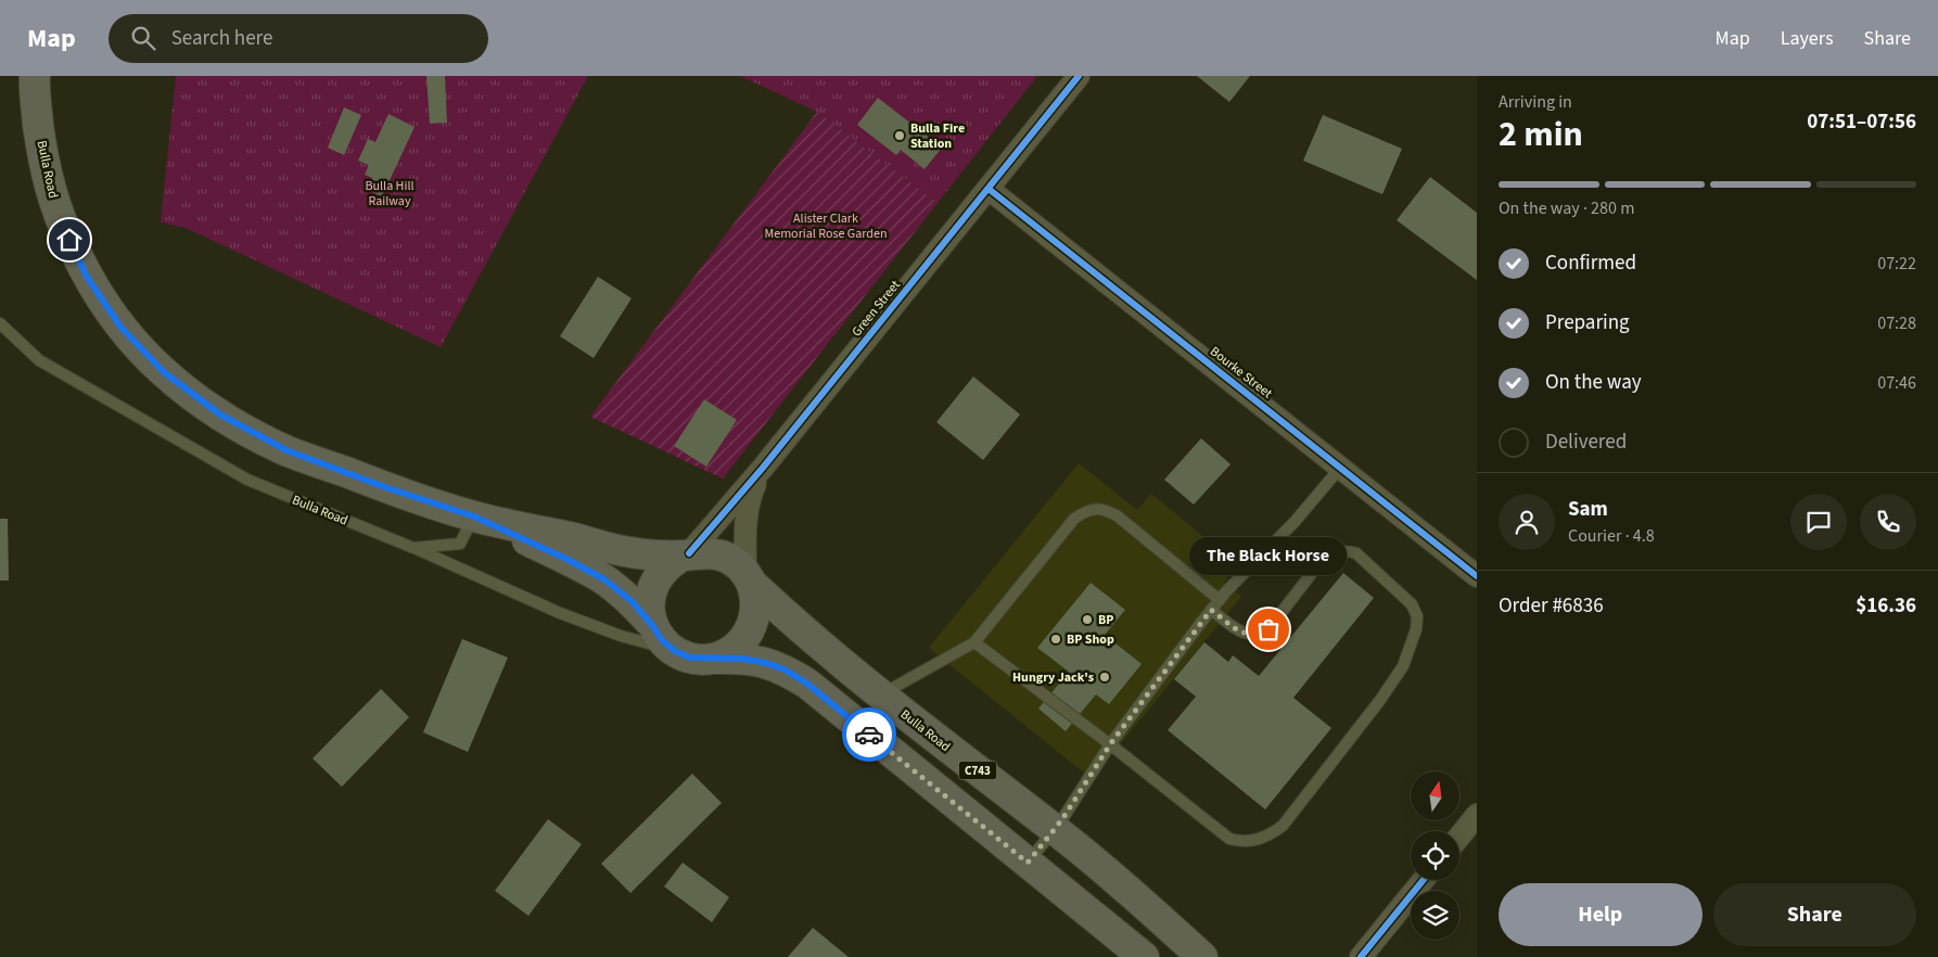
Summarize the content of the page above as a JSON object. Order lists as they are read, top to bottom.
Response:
{
  "streets": {
    "main road": ["Bulla Road", "C743"],
    "street": ["Green Street", "Bourke Street"]
  },
  "crossings": [
    ["Bulla Road", "Green Street"],
    ["Bulla Road", "C743"],
    ["Green Street", "Bourke Street"],
    ["Green Street", "C743"]
  ],
  "parks": ["Bulla Hill Railway", "Alister Clark Memorial Rose Garden"],
  "places": [
    "Bulla Fire Station",
    "BP",
    "The Black Horse",
    "BP Shop",
    "Hungry Jack's"
  ],
  "north": "top",
  "page": {
    "header": "Map",
    "search": "Search here",
    "nav": ["Map", "Layers", "Share"],
    "heading": ["2 min", "Arriving in", "07:51–07:56"],
    "panel": [
      "Sam",
      "Courier · 4.8",
      "Order #6836",
      "$16.36"
    ],
    "bar": "On the way · 280 m",
    "list": [
      ["Confirmed", "07:22"],
      ["Preparing", "07:28"],
      ["On the way", "07:46"],
      "Delivered"
    ],
    "bubble": "The Black Horse",
    "buttons": ["Help", "Share"]
  }
}
